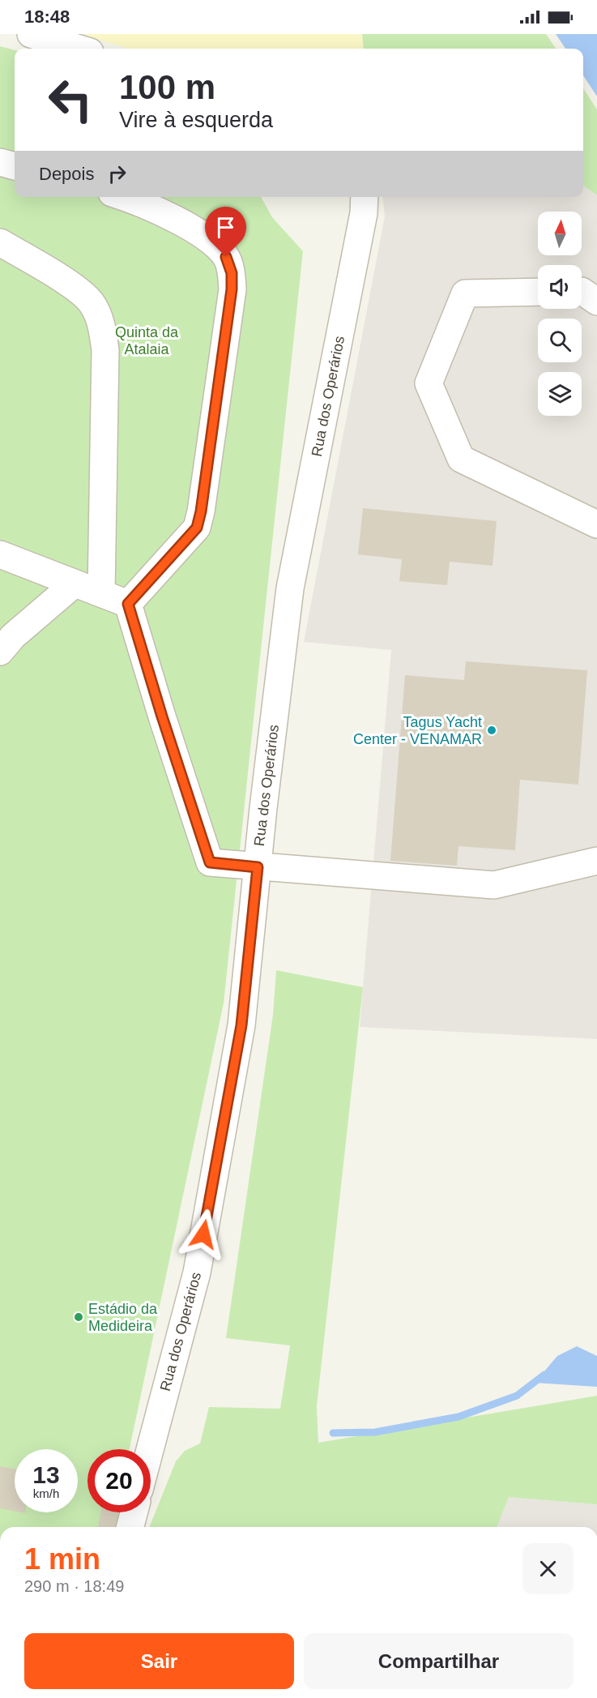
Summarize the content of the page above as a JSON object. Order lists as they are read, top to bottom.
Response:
{
  "streets": {
    "street": ["Rua dos Operários"]
  },
  "parks": ["Quinta da Atalaia"],
  "places": ["Tagus Yacht Center - VENAMAR", "Estádio da Medideira"],
  "north": "top",
  "page": {
    "status": "18:48",
    "turn": ["100 m", "Vire à esquerda"],
    "then": "Depois",
    "speed": "13 km/h",
    "limit": "20",
    "heading": ["1 min", "290 m · 18:49"],
    "buttons": ["Sair", "Compartilhar"]
  }
}
